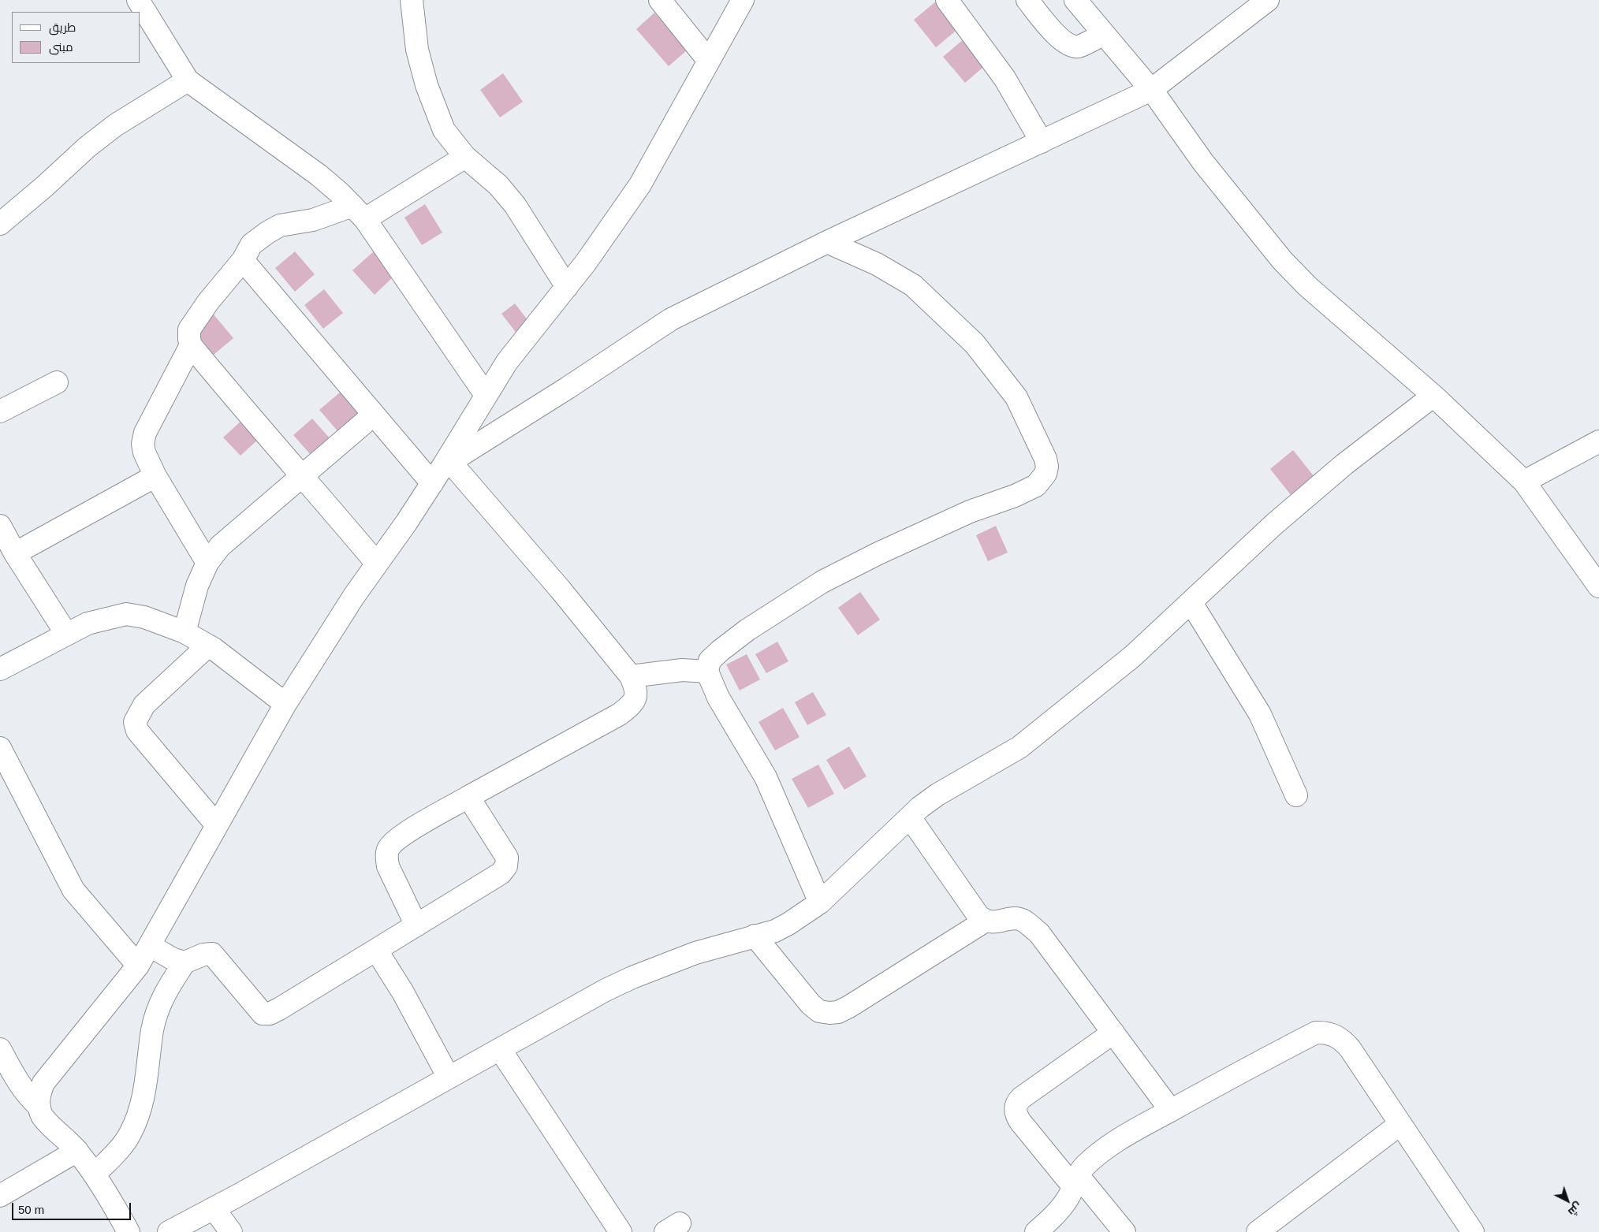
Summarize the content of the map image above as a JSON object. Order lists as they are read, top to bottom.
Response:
{
  "legend": ["طريق", "مبنى"],
  "scale_bar": "50 m",
  "north": "bottom right"
}
